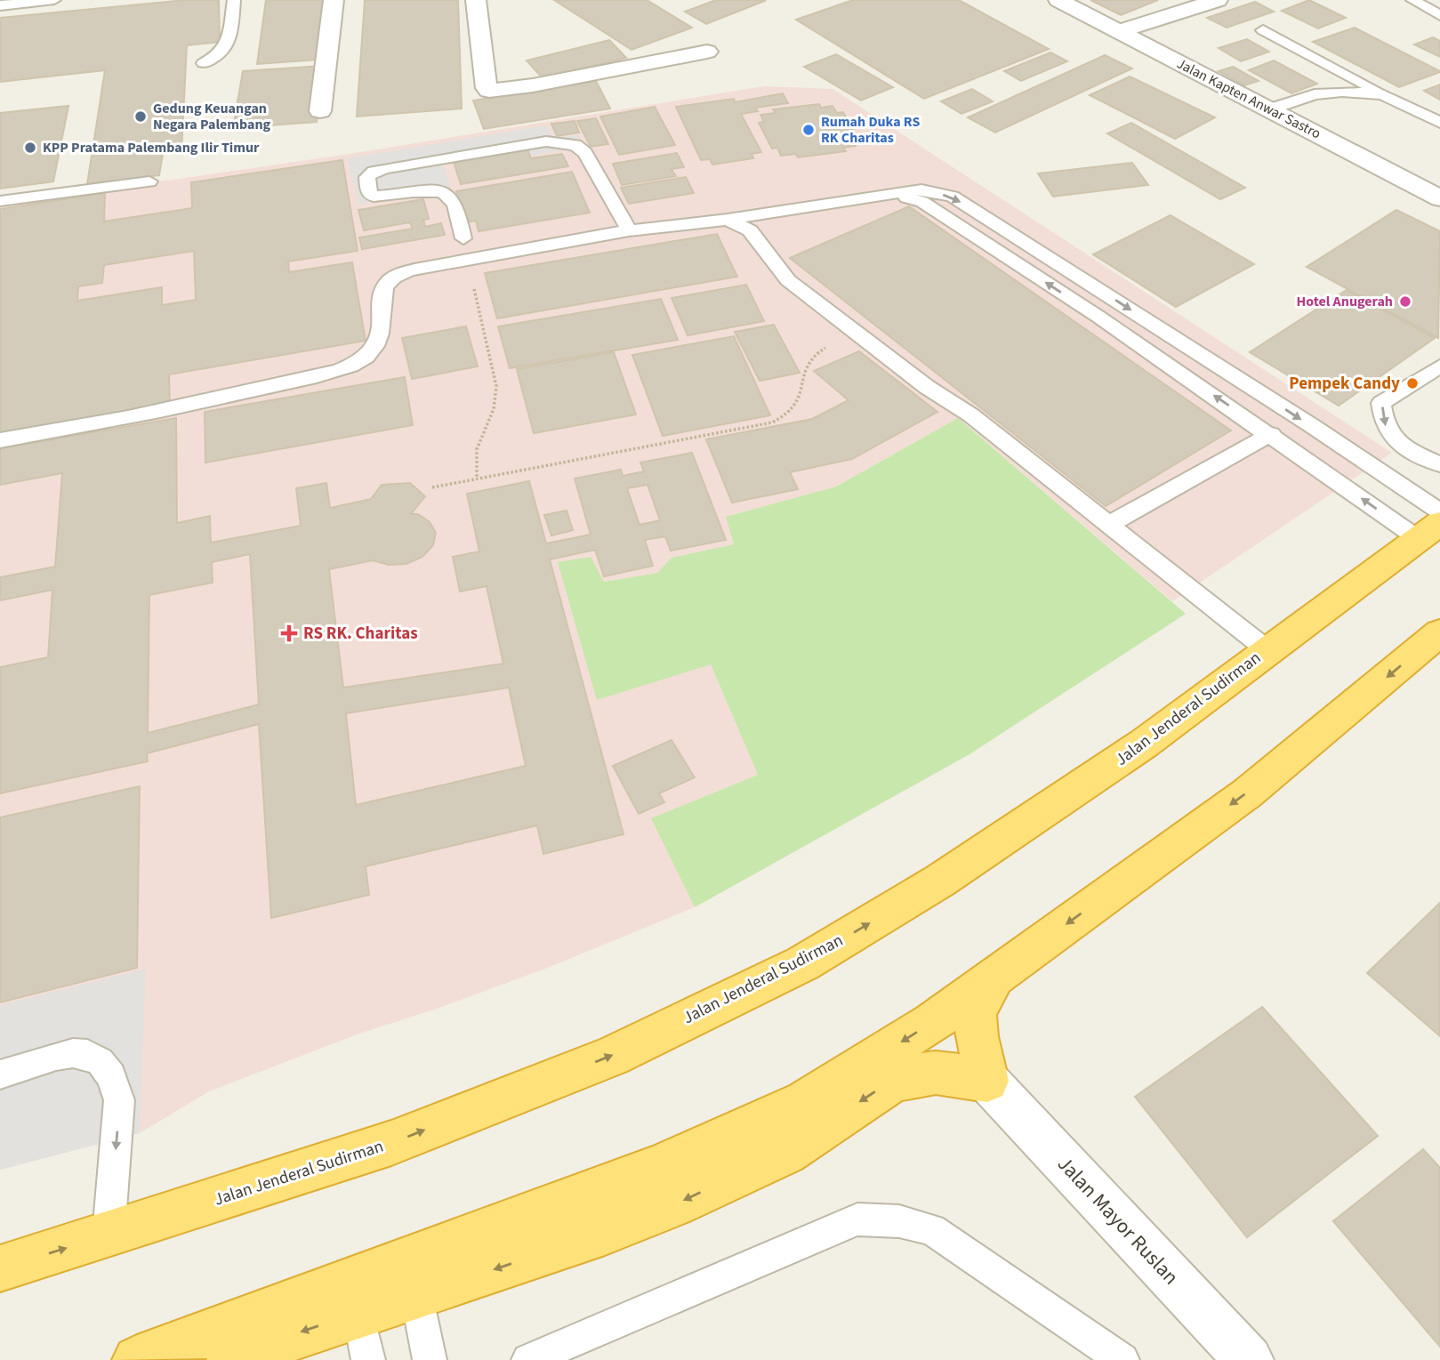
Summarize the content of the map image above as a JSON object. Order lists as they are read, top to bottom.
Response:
{
  "streets": {
    "highway": ["Jalan Jenderal Sudirman"],
    "street": ["Jalan Kapten Anwar Sastro", "Jalan Mayor Ruslan"]
  },
  "places": {
    "other": [
      "Gedung Keuangan Negara Palembang",
      "Rumah Duka RS RK Charitas",
      "KPP Pratama Palembang Ilir Timur",
      "Hotel Anugerah",
      "Pempek Candy"
    ],
    "health": ["RS RK. Charitas"]
  }
}
